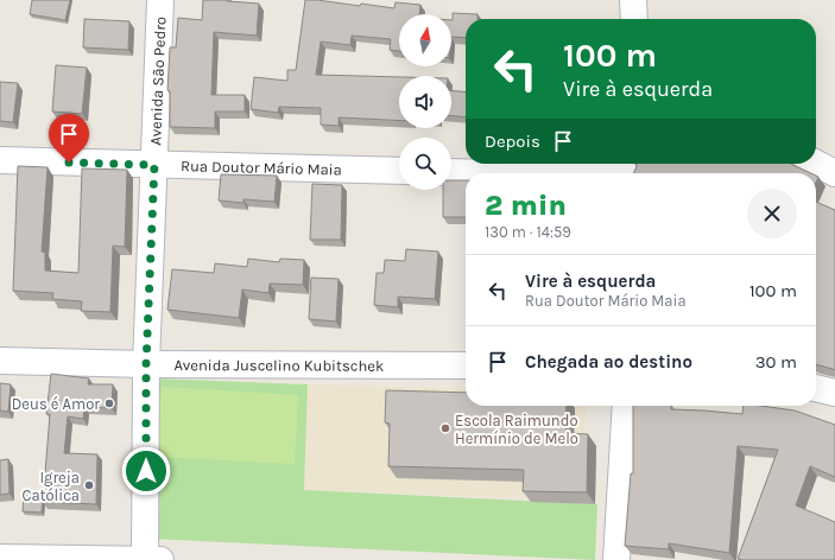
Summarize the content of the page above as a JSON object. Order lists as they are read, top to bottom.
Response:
{
  "streets": {
    "street": ["Avenida São Pedro", "Rua Doutor Mário Maia", "Avenida Juscelino Kubitschek"]
  },
  "crossings": [
    ["Avenida São Pedro", "Rua Doutor Mário Maia"],
    ["Avenida São Pedro", "Avenida Juscelino Kubitschek"]
  ],
  "places": ["Deus é Amor", "Escola Raimundo Hermínio de Melo", "Igreja Católica"],
  "north": "top",
  "page": {
    "turn": ["100 m", "Vire à esquerda"],
    "then": "Depois",
    "heading": ["2 min", "130 m · 14:59"],
    "list": [
      {
        "name": "Vire à esquerda",
        "note": "Rua Doutor Mário Maia",
        "value": "100 m"
      },
      {
        "name": "Chegada ao destino",
        "value": "30 m"
      }
    ]
  }
}
